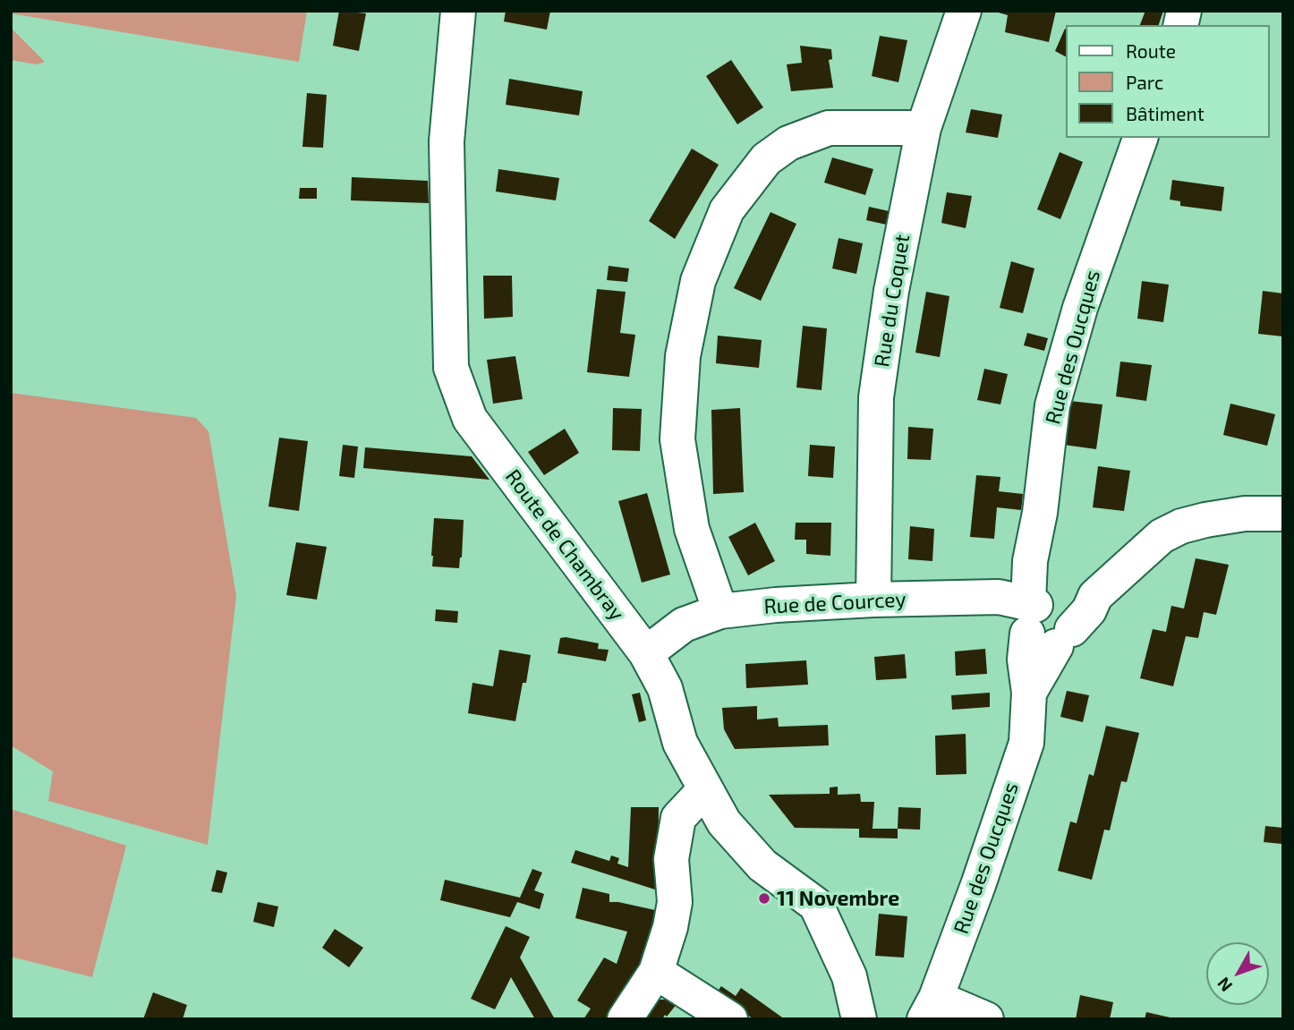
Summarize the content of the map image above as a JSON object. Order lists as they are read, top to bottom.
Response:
{
  "streets": {
    "street": [
      "Rue du Coquet",
      "Rue des Oucques",
      "Route de Chambray",
      "Rue de Courcey"
    ]
  },
  "crossings": [
    ["Rue du Coquet", "Rue de Courcey"],
    ["Rue des Oucques", "Rue de Courcey"],
    ["Route de Chambray", "Rue de Courcey"]
  ],
  "places": ["11 Novembre"],
  "legend": ["Route", "Parc", "Bâtiment"],
  "north": "bottom left"
}
